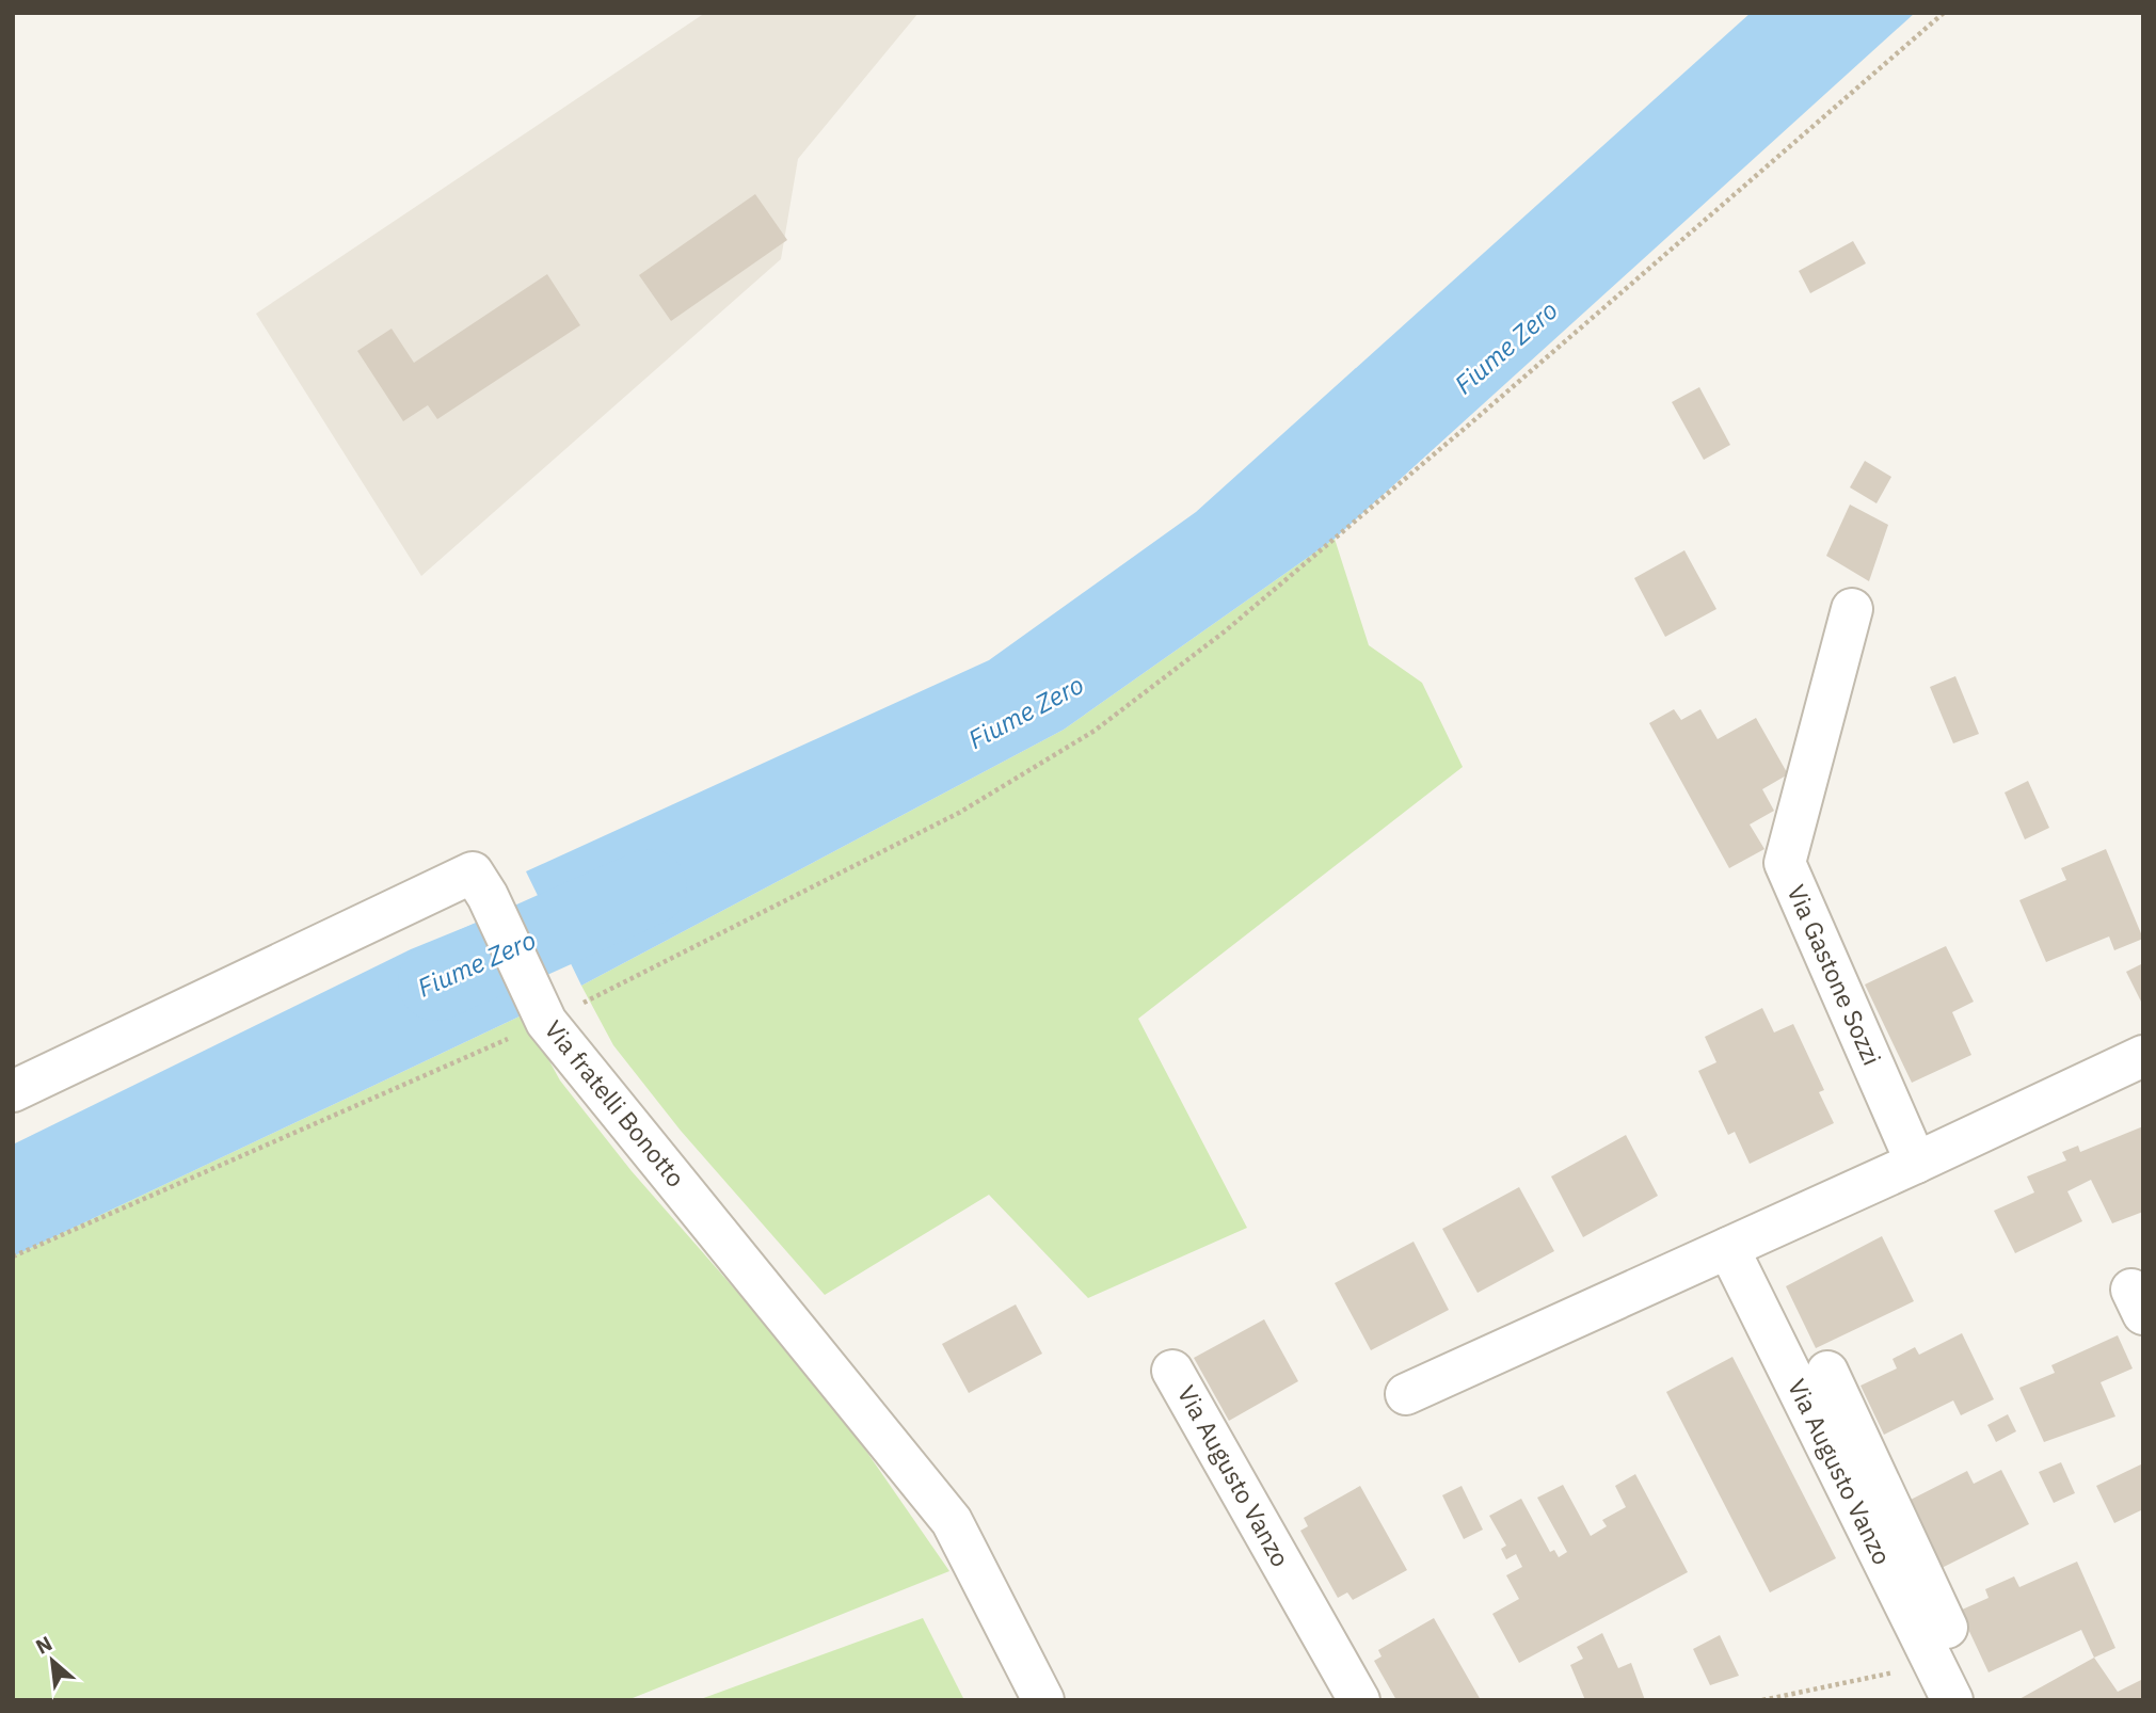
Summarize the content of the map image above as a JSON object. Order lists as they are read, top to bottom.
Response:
{
  "streets": {
    "street": ["Via Gastone Sozzi", "Via fratelli Bonotto", "Via Augusto Vanzo"]
  },
  "water": ["Fiume Zero"],
  "north": "top left"
}
